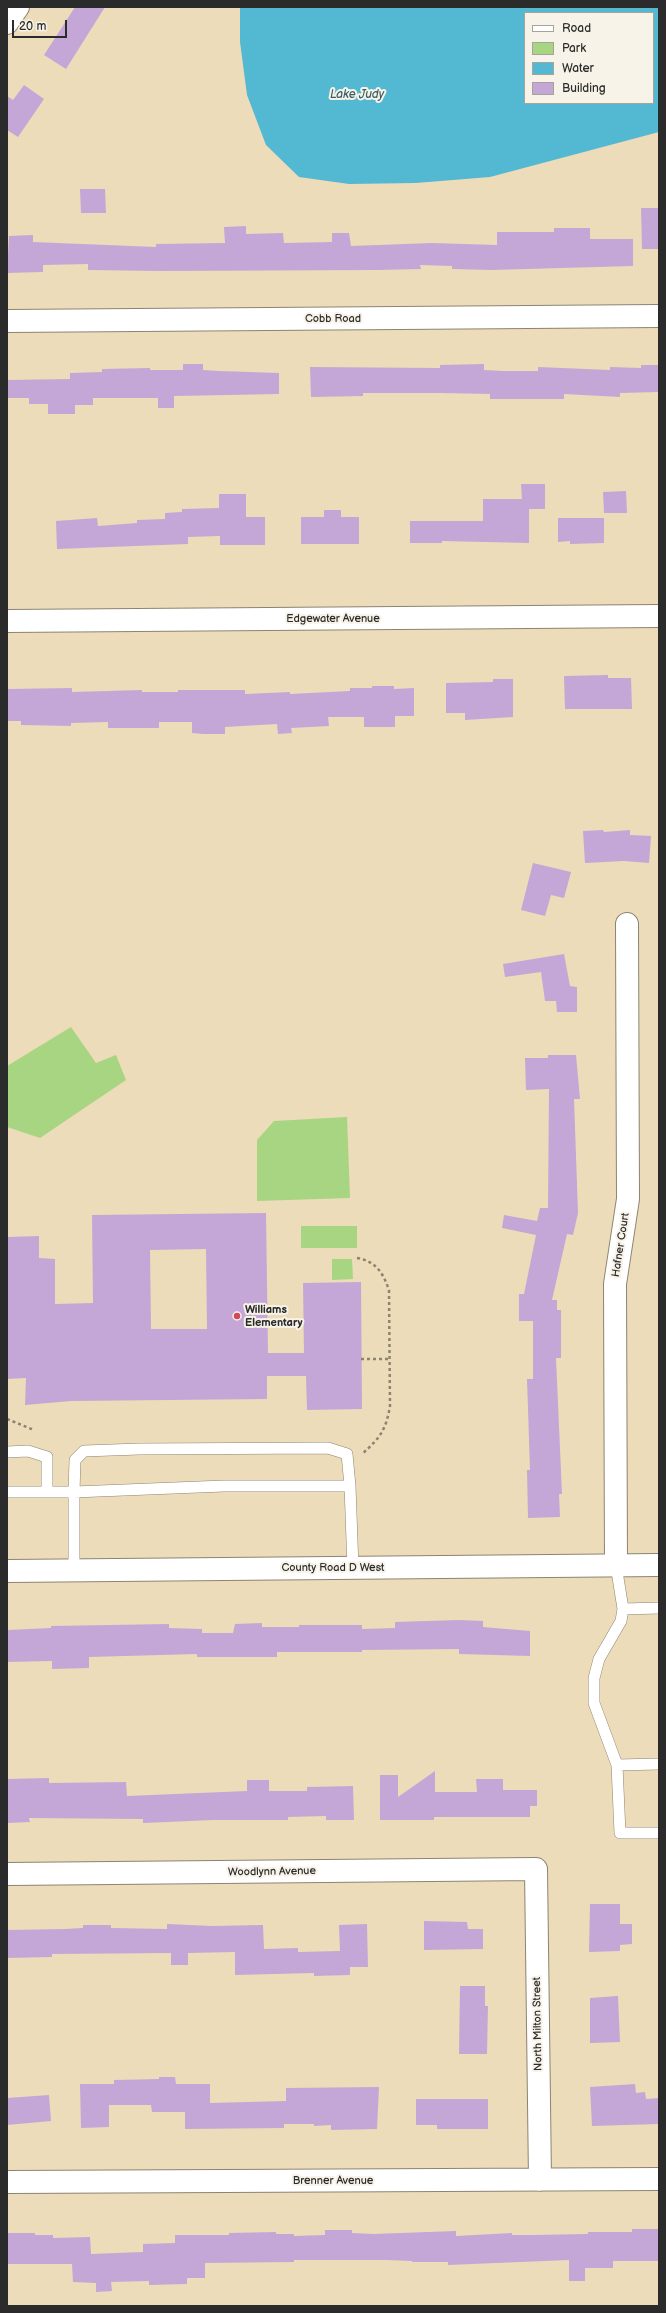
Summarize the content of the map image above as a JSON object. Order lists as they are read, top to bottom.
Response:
{
  "streets": {
    "street": [
      "Cobb Road",
      "Edgewater Avenue",
      "Hafner Court",
      "County Road D West",
      "Woodlynn Avenue",
      "North Milton Street",
      "Brenner Avenue"
    ]
  },
  "crossings": [
    ["Hafner Court", "County Road D West"],
    ["Woodlynn Avenue", "North Milton Street"],
    ["North Milton Street", "Brenner Avenue"]
  ],
  "water": ["Lake Judy"],
  "places": ["Williams Elementary"],
  "legend": [
    "Road",
    "Park",
    "Water",
    "Building"
  ],
  "scale_bar": "20 m"
}
